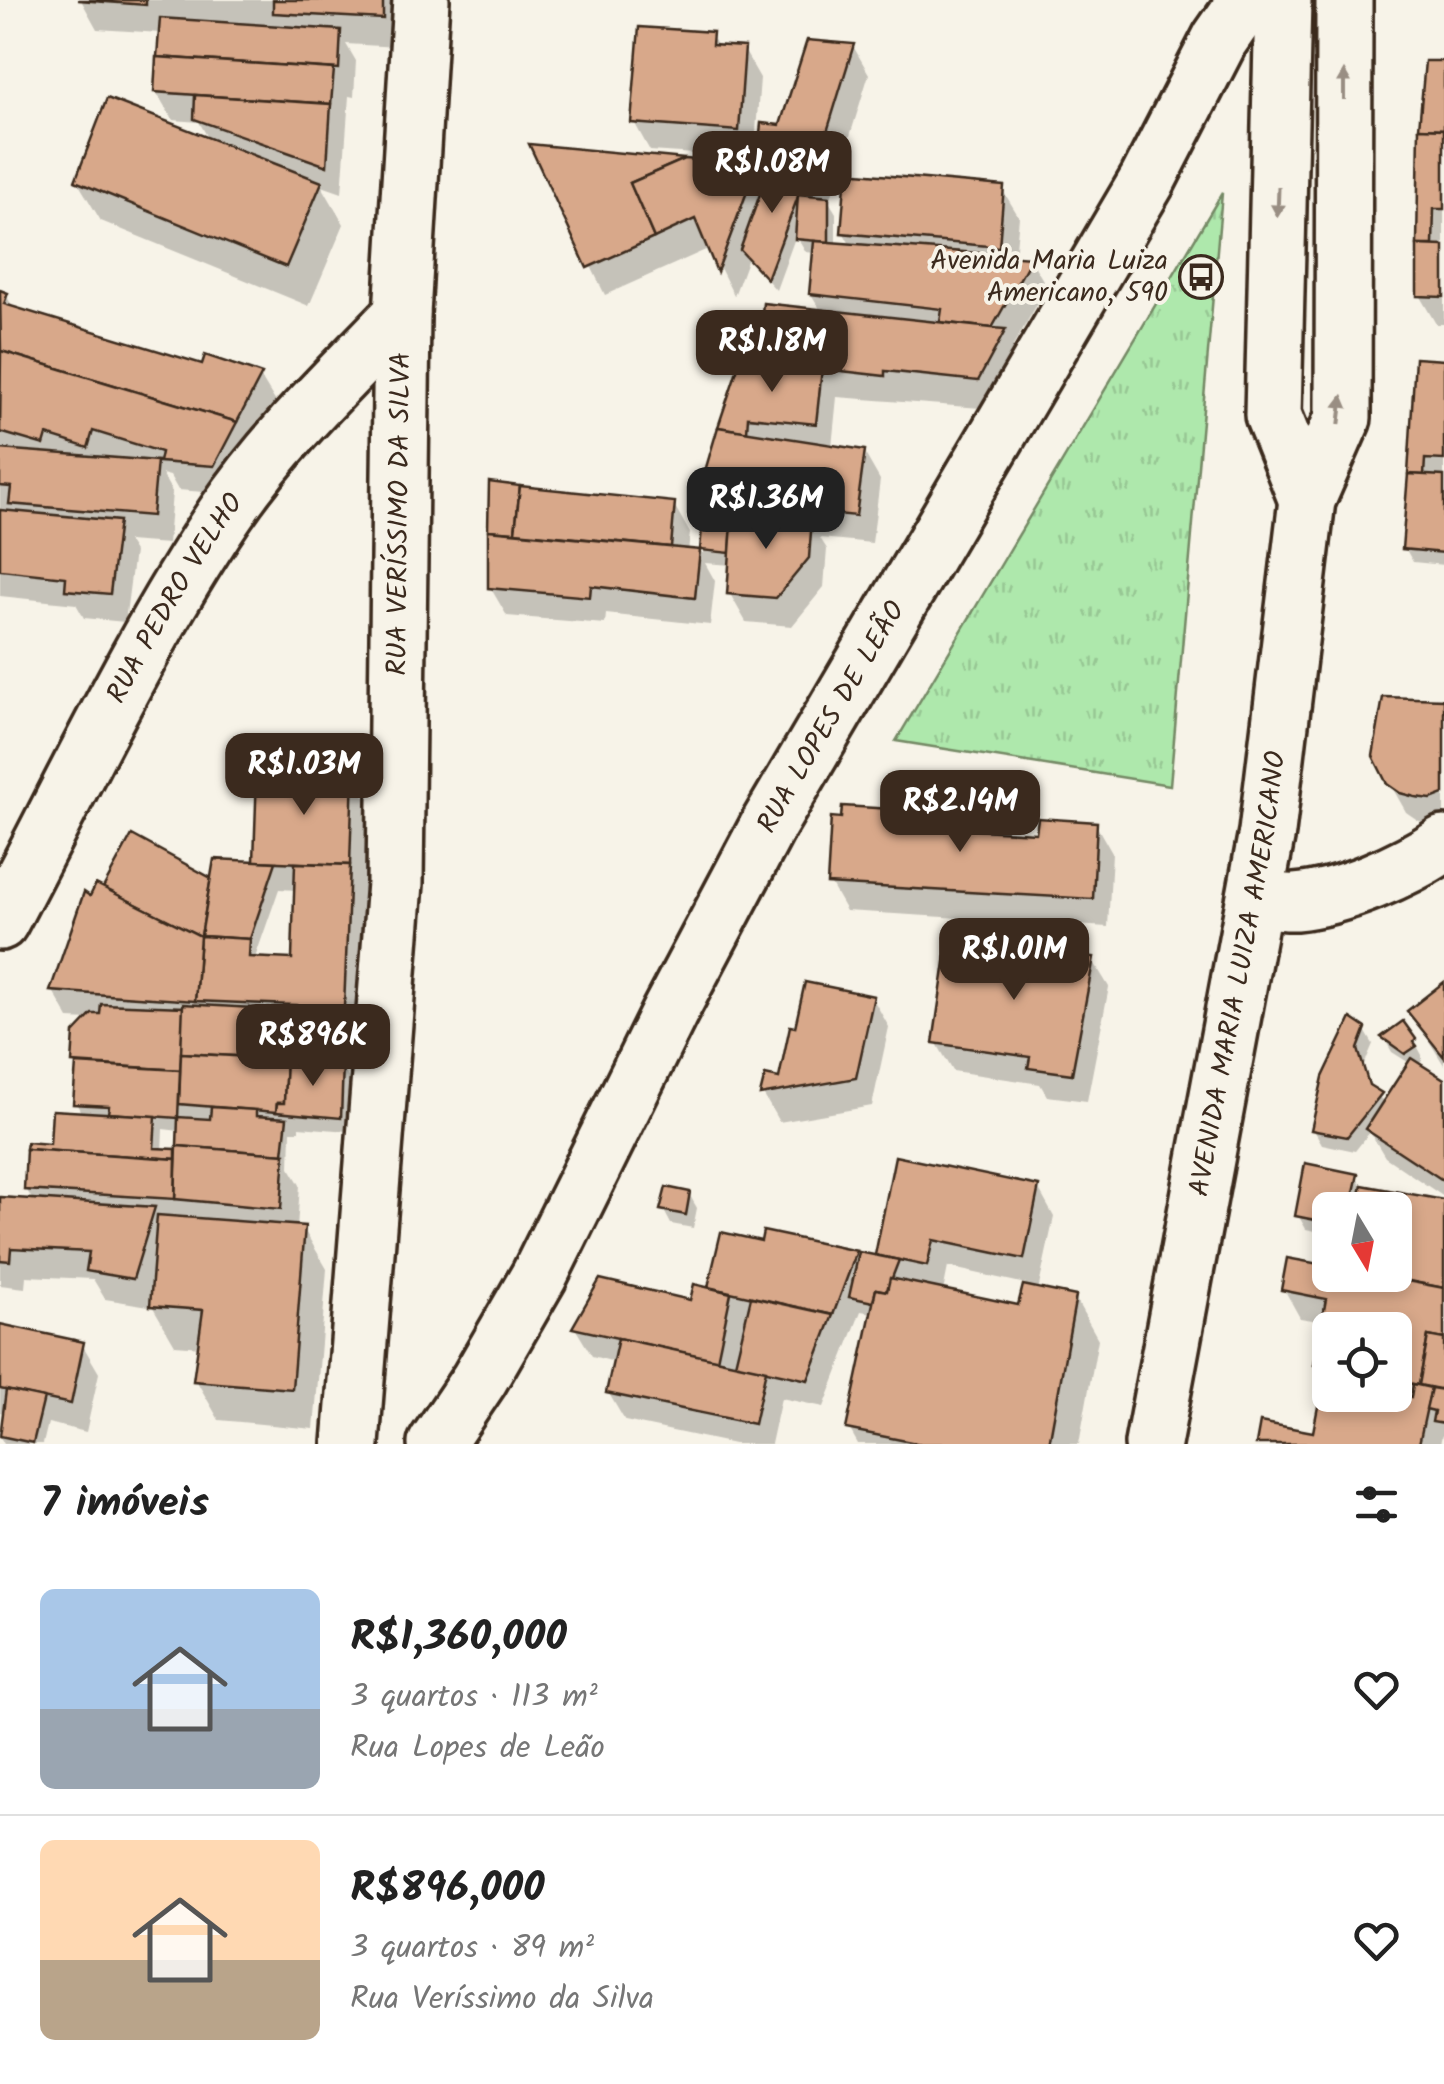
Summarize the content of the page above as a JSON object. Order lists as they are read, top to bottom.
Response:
{
  "streets": {
    "street": [
      "RUA VERÍSSIMO DA SILVA",
      "RUA PEDRO VELHO",
      "RUA LOPES DE LEÃO",
      "AVENIDA MARIA LUIZA AMERICANO"
    ]
  },
  "crossings": [
    ["RUA VERÍSSIMO DA SILVA", "RUA PEDRO VELHO"]
  ],
  "places": {
    "bus stop": ["Avenida Maria Luiza Americano, 590"]
  },
  "north": "bottom",
  "page": {
    "price": [
      "R$1.08M",
      "R$1.18M",
      "R$1.36M",
      "R$1.03M",
      "R$2.14M",
      "R$1.01M",
      "R$896K"
    ],
    "heading": "7 imóveis",
    "list": [
      {
        "name": "R$1,360,000",
        "note": "3 quartos · 113 m² · Rua Lopes de Leão"
      },
      {
        "name": "R$896,000",
        "note": "3 quartos · 89 m² · Rua Veríssimo da Silva"
      }
    ]
  }
}
